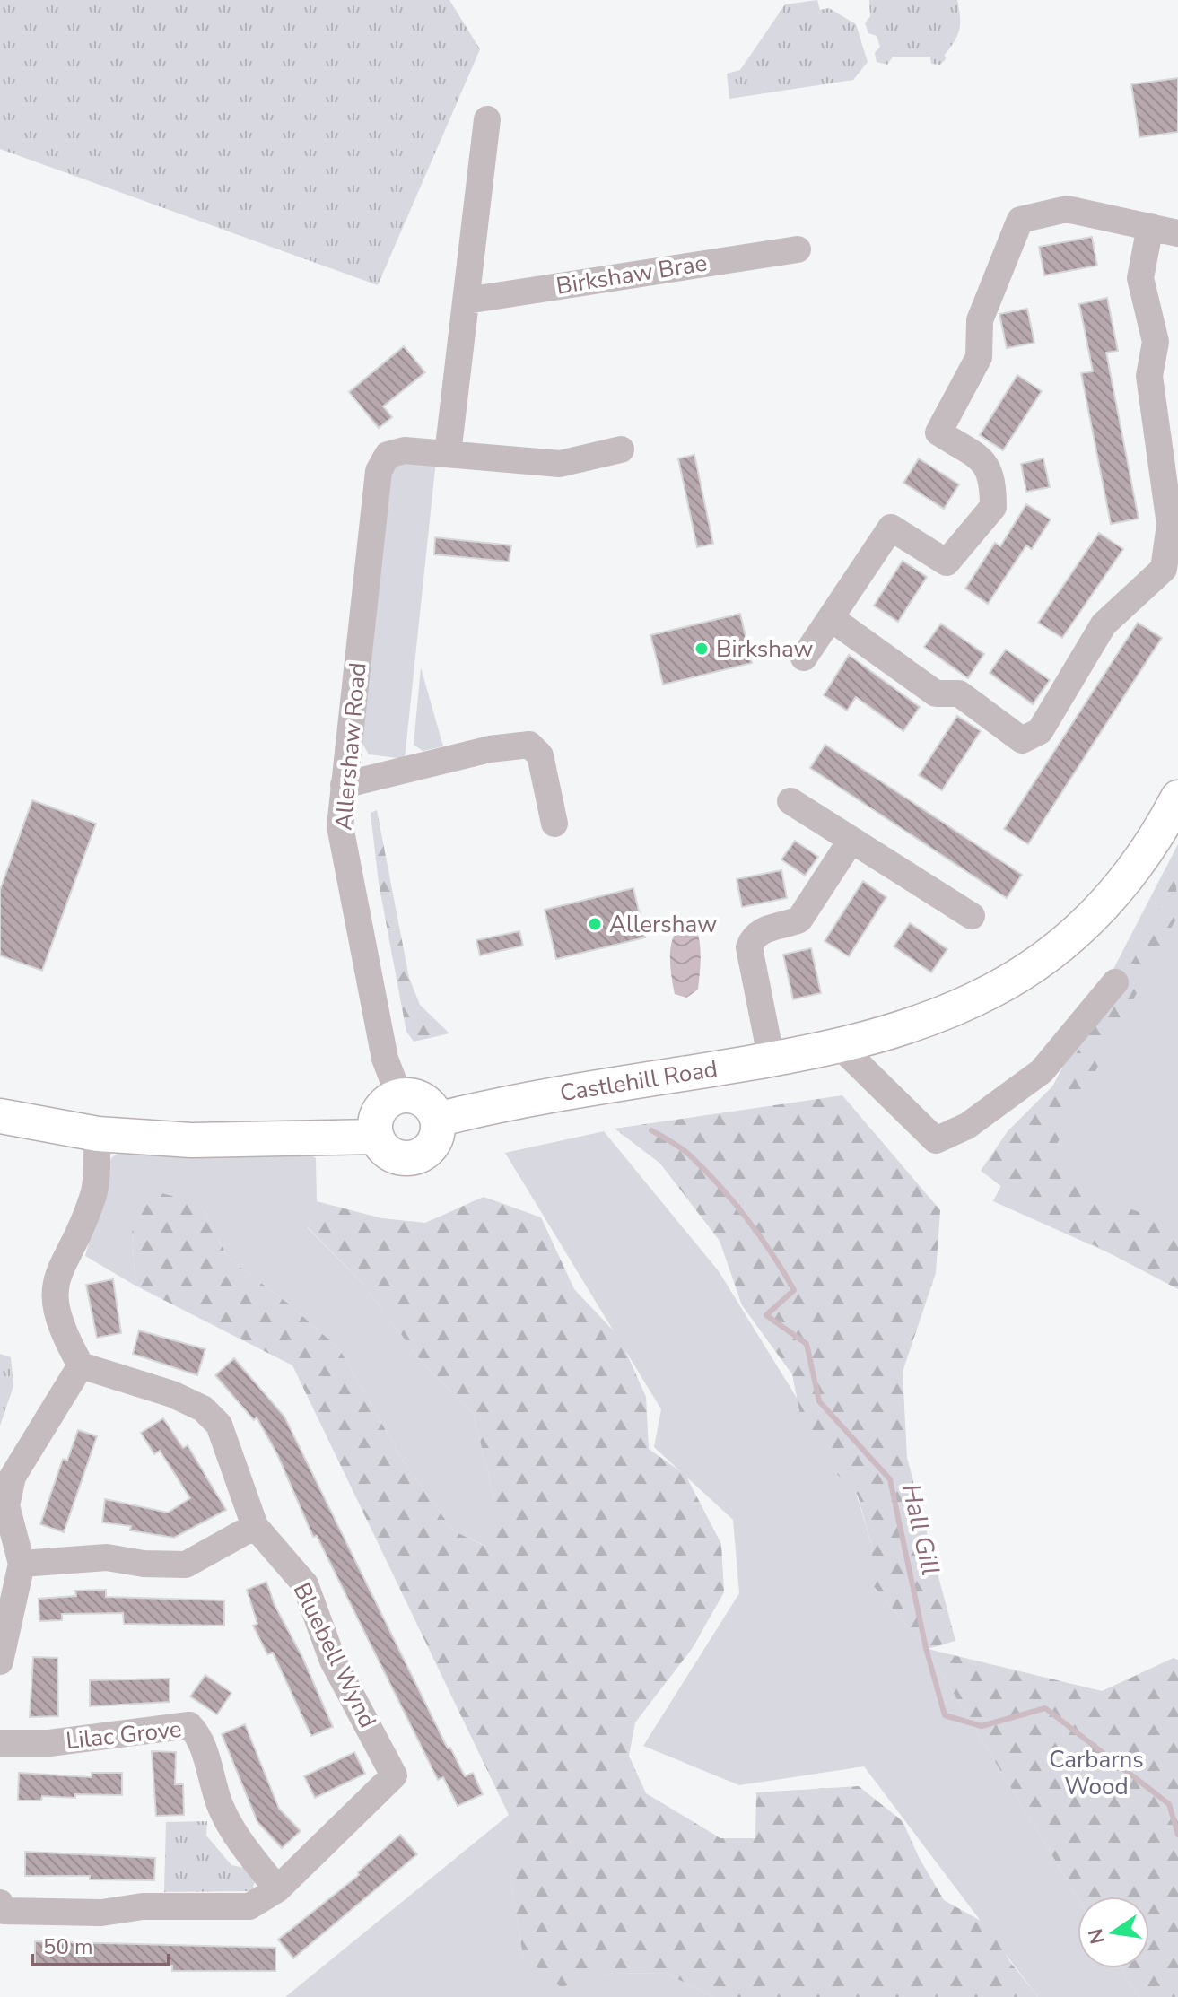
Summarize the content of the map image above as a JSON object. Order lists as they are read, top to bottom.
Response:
{
  "streets": {
    "main road": ["Castlehill Road"],
    "street": [
      "Birkshaw Brae",
      "Allershaw Road",
      "Bluebell Wynd",
      "Lilac Grove"
    ]
  },
  "crossings": [
    ["Allershaw Road", "Castlehill Road"],
    ["Bluebell Wynd", "Lilac Grove"]
  ],
  "water": ["Hall Gill"],
  "parks": ["Carbarns Wood"],
  "places": ["Birkshaw", "Allershaw"],
  "scale_bar": "50 m",
  "north": "left"
}
